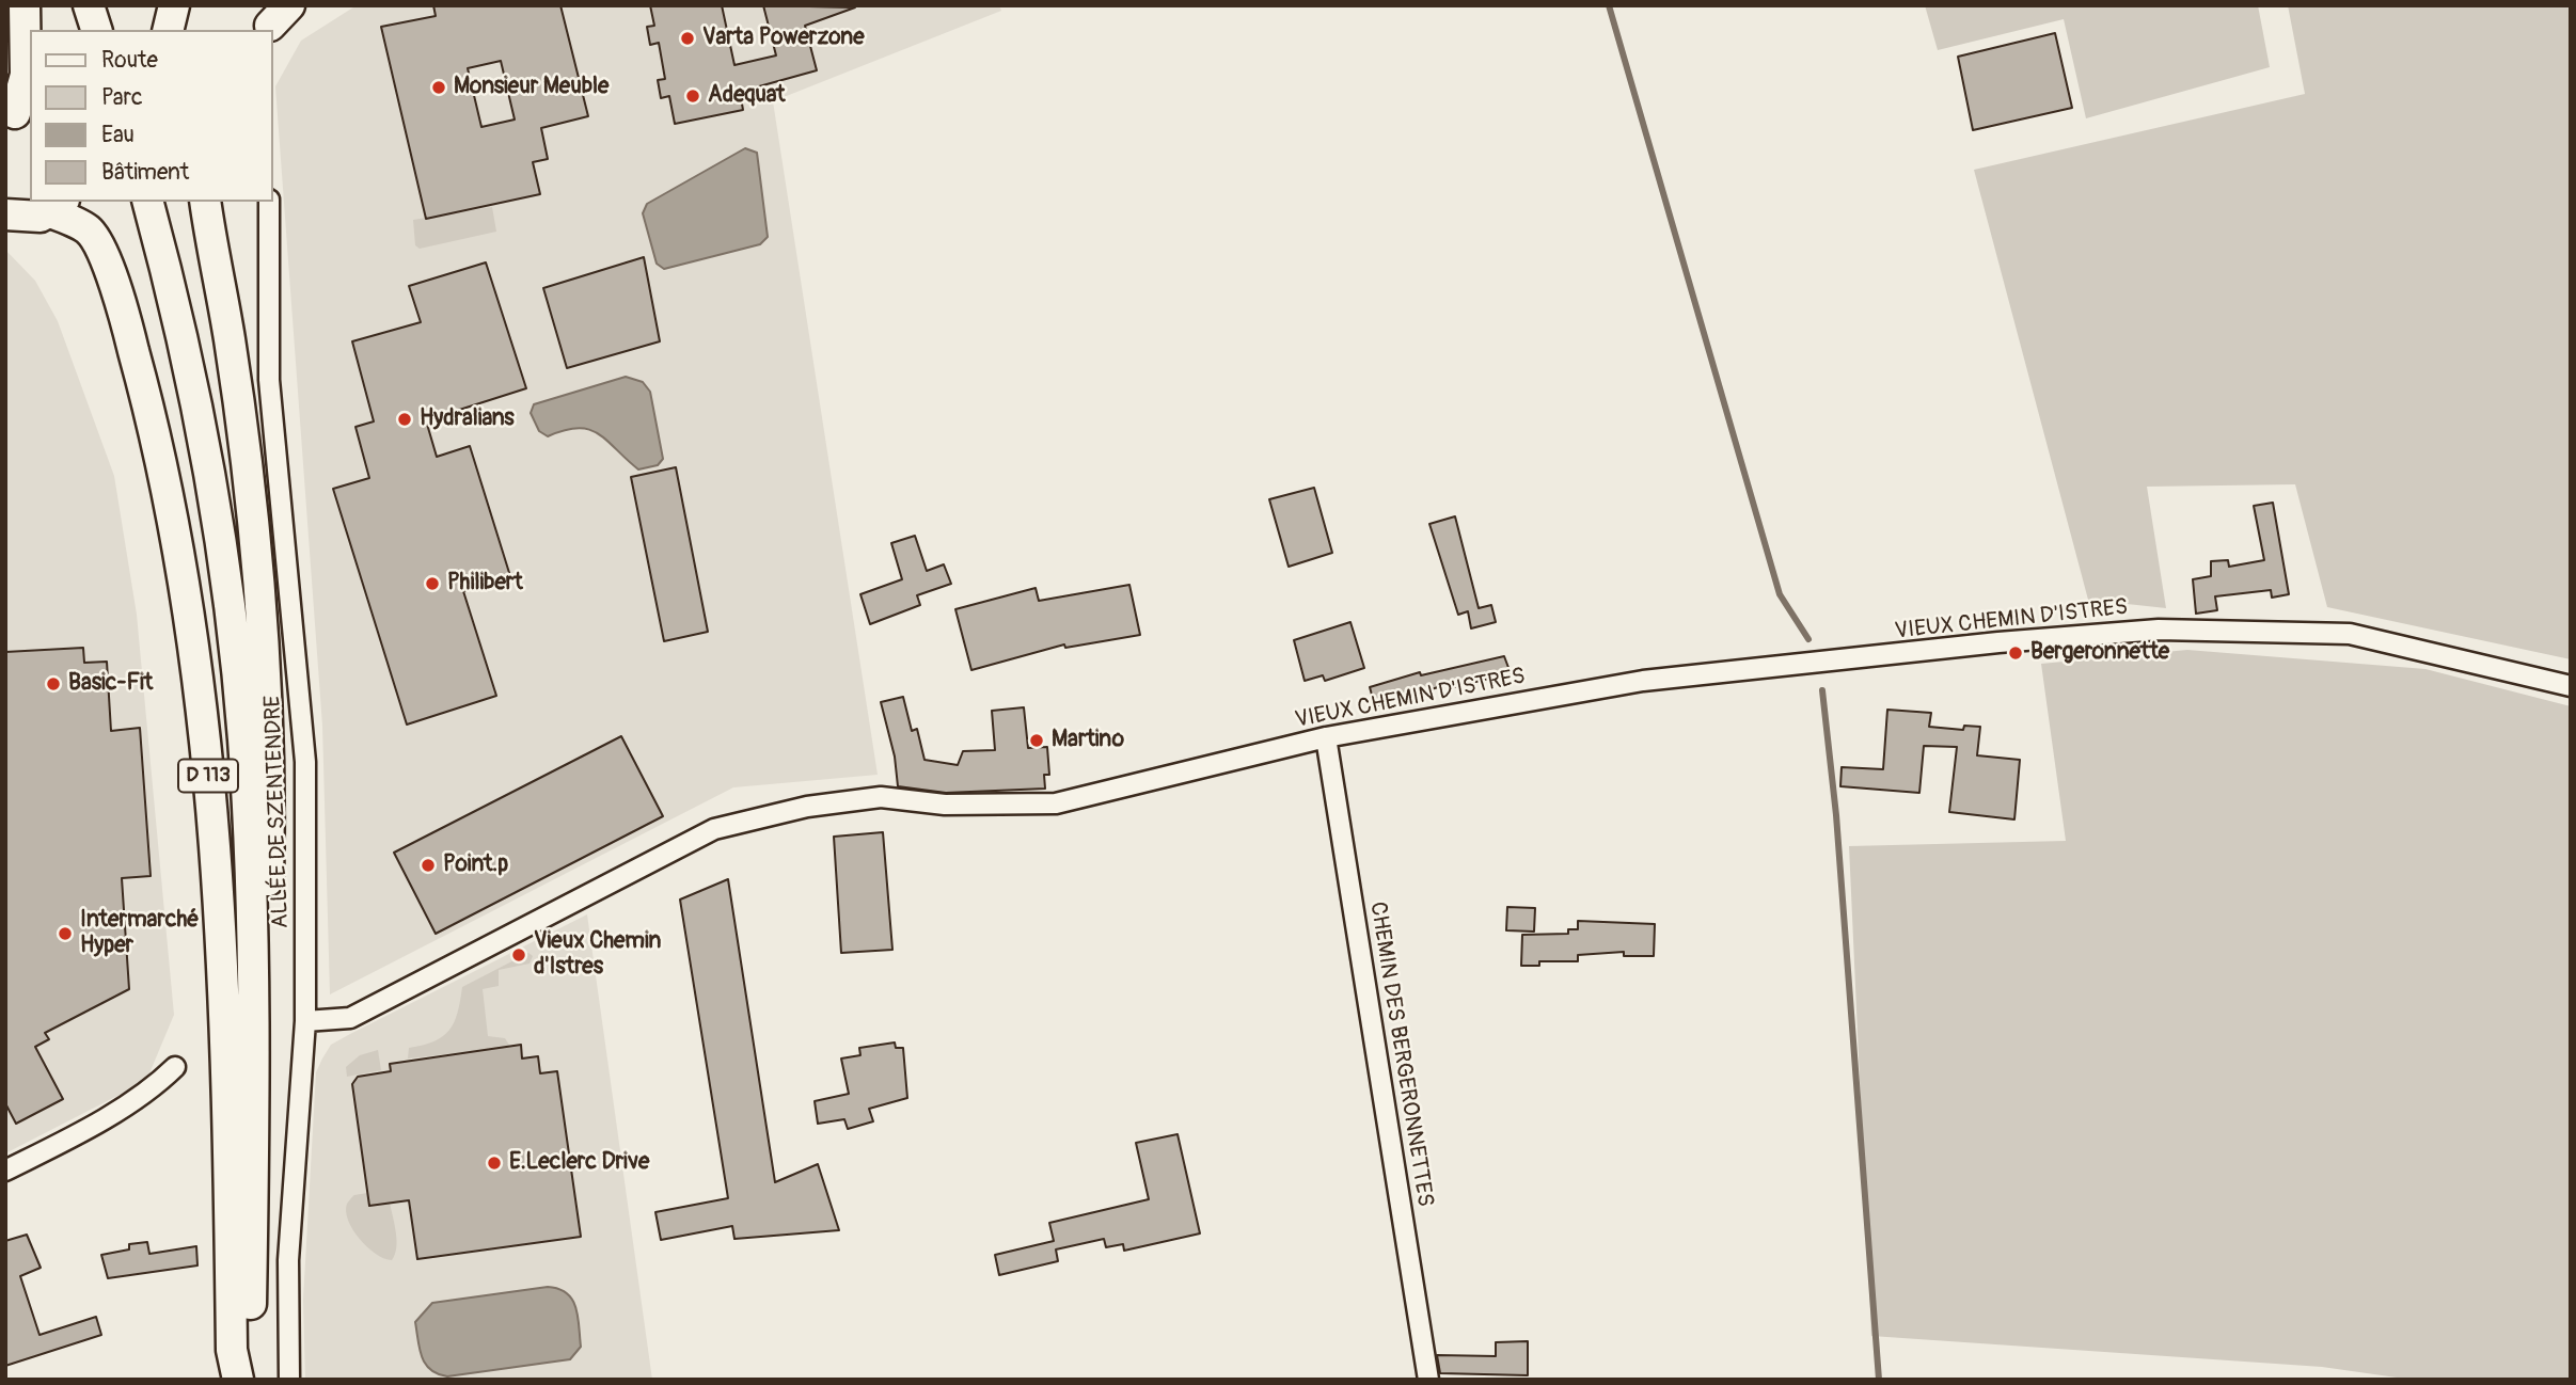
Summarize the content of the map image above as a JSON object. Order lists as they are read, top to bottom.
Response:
{
  "streets": {
    "main road": ["D 113"],
    "street": ["VIEUX CHEMIN D'ISTRES", "ALLÉE DE SZENTENDRE", "CHEMIN DES BERGERONNETTES"]
  },
  "crossings": [
    ["VIEUX CHEMIN D'ISTRES", "ALLÉE DE SZENTENDRE"],
    ["VIEUX CHEMIN D'ISTRES", "CHEMIN DES BERGERONNETTES"]
  ],
  "places": [
    "Varta Powerzone",
    "Monsieur Meuble",
    "Adequat",
    "Hydralians",
    "Philibert",
    "Bergeronnette",
    "Basic-Fit",
    "Martino",
    "Point.p",
    "Intermarché Hyper",
    "Vieux Chemin d'Istres",
    "E.Leclerc Drive"
  ],
  "legend": [
    "Route",
    "Parc",
    "Eau",
    "Bâtiment"
  ]
}
